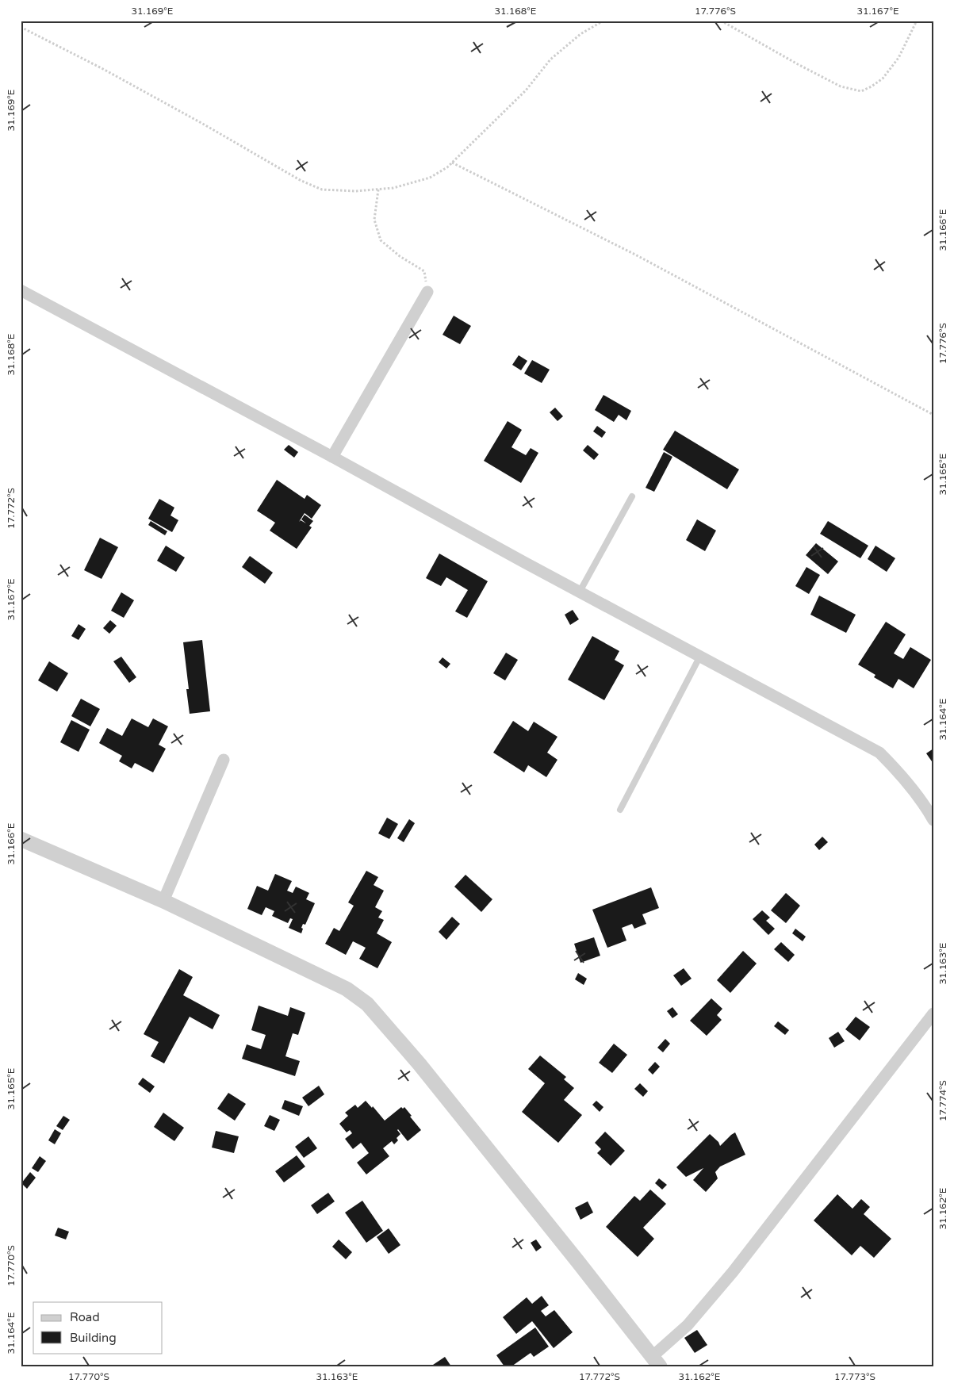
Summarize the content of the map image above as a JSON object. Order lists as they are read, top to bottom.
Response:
{
  "legend": ["Road", "Building"],
  "coordinates": [
    "31.169°E",
    "31.168°E",
    "17.776°S",
    "31.167°E",
    "31.166°E",
    "31.165°E",
    "17.772°S",
    "31.164°E",
    "31.163°E",
    "17.774°S",
    "31.162°E",
    "17.770°S",
    "17.773°S"
  ]
}
